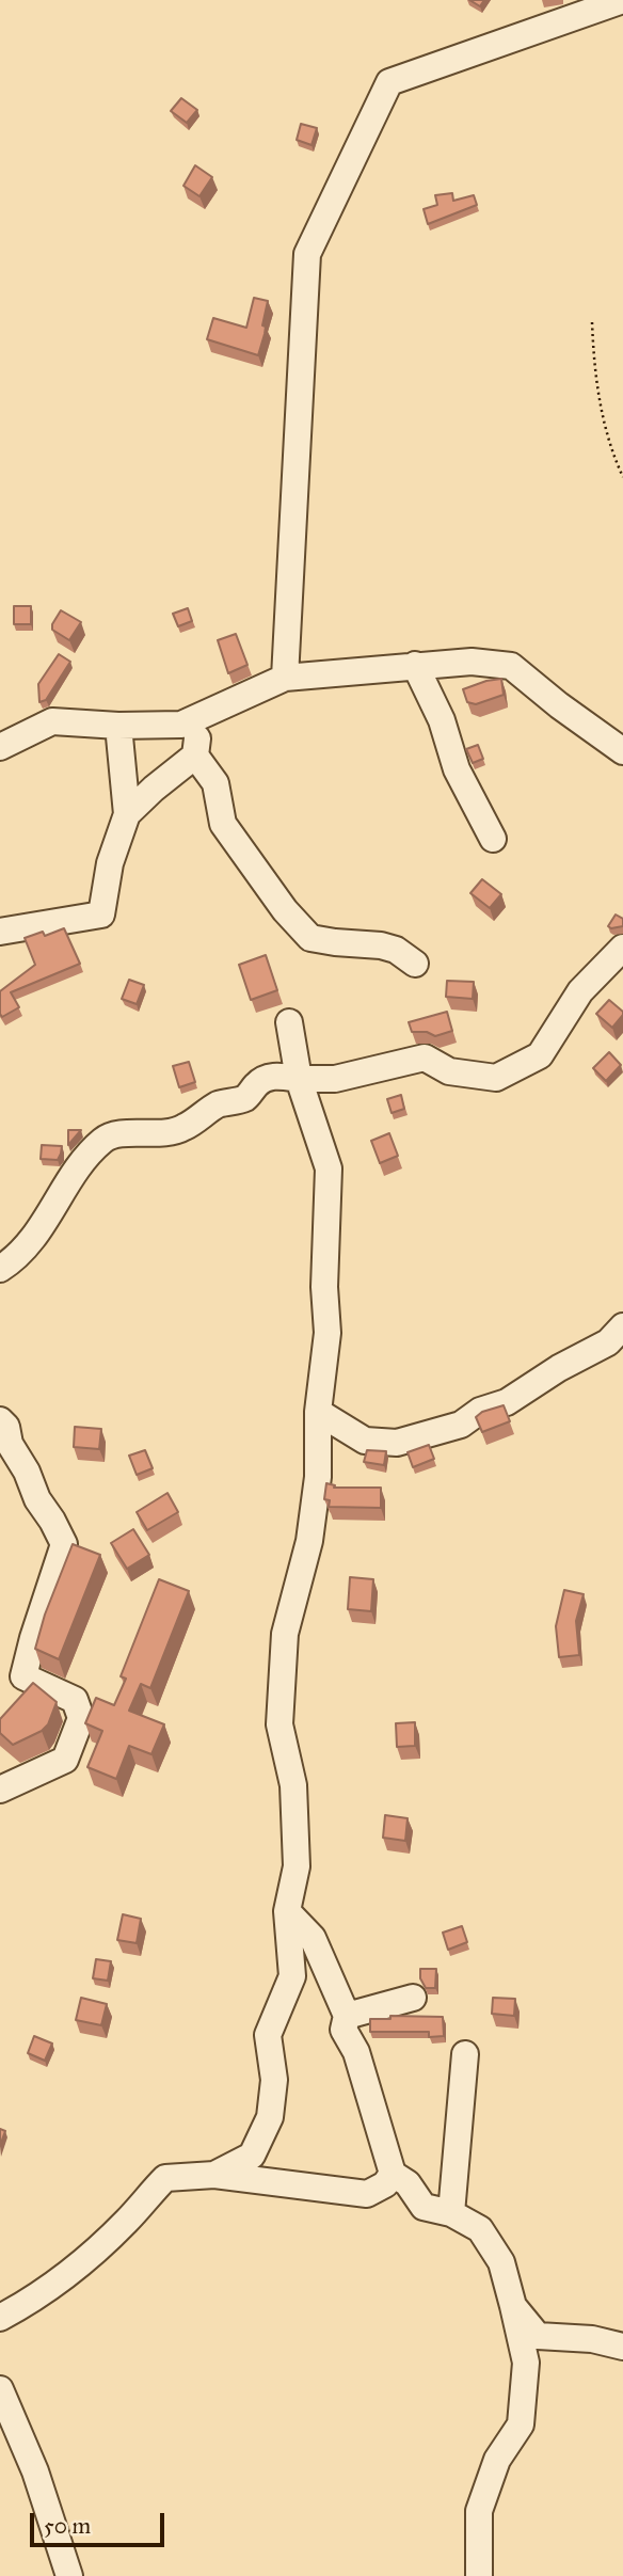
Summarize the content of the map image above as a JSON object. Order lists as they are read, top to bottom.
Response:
{
  "scale_bar": "50 m"
}
